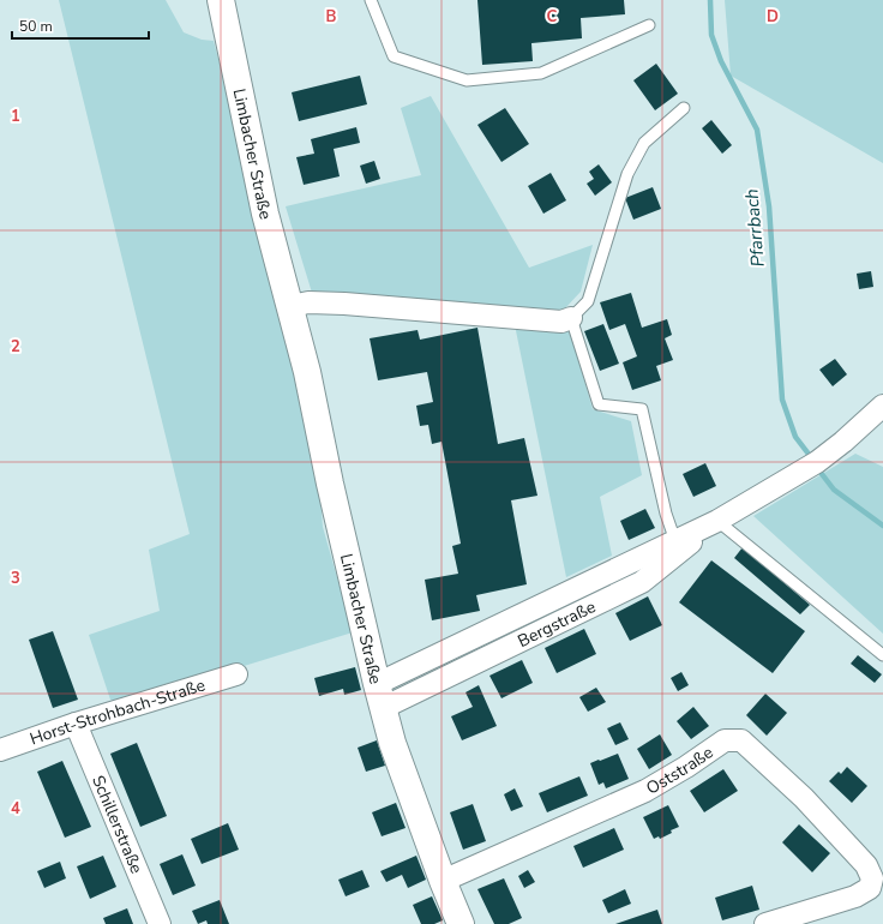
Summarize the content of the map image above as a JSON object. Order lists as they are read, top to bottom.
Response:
{
  "streets": {
    "street": [
      "Limbacher Straße",
      "Bergstraße",
      "Horst-Strohbach-Straße",
      "Oststraße",
      "Schillerstraße"
    ]
  },
  "crossings": [
    ["Limbacher Straße", "Bergstraße"],
    ["Limbacher Straße", "Oststraße"],
    ["Horst-Strohbach-Straße", "Schillerstraße"]
  ],
  "water": ["Pfarrbach"],
  "scale_bar": "50 m",
  "grid": {
    "columns": ["B", "C", "D"],
    "rows": [
      "1",
      "2",
      "3",
      "4"
    ]
  }
}
